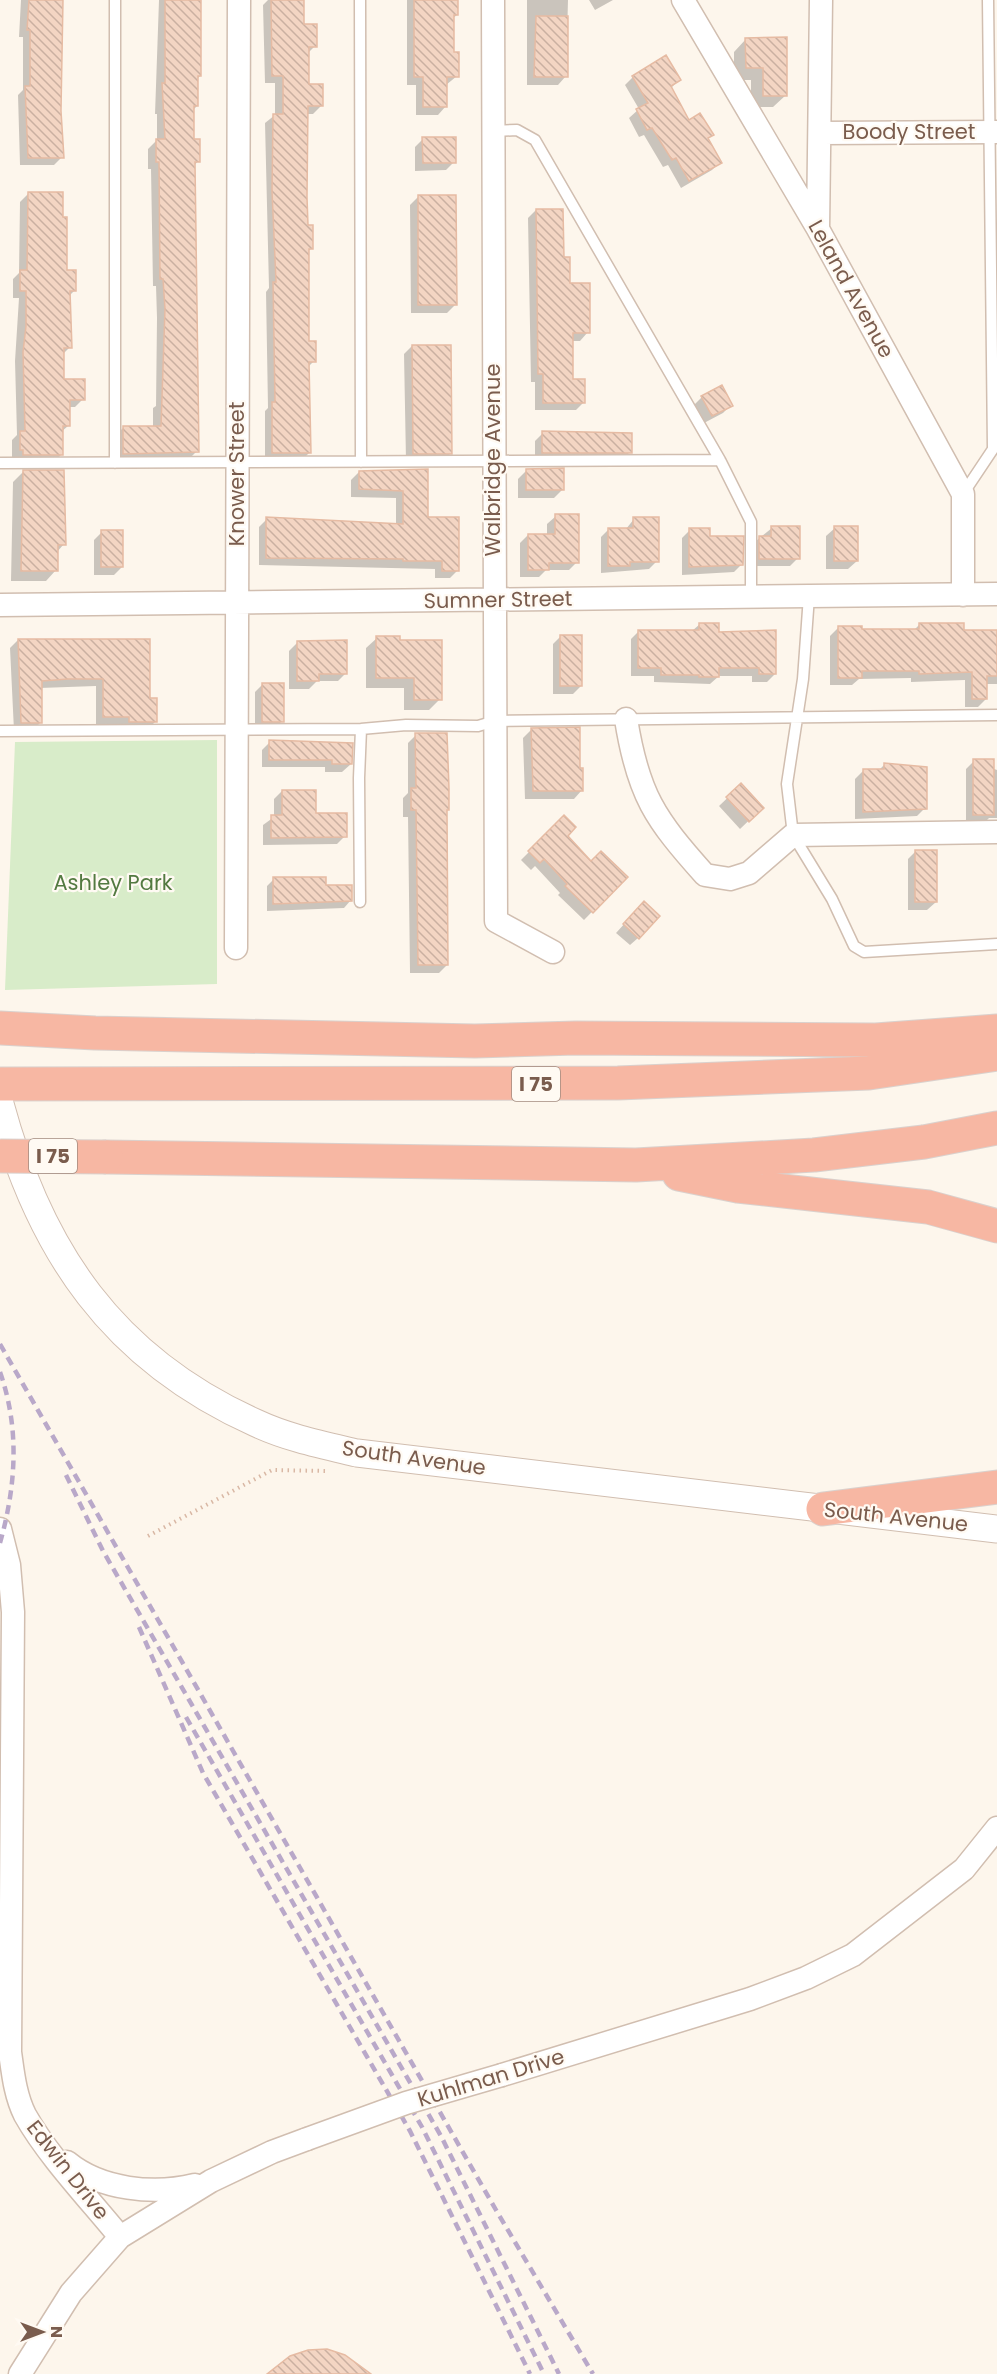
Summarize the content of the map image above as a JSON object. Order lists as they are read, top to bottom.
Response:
{
  "streets": {
    "highway": ["I 75"],
    "street": [
      "Boody Street",
      "Leland Avenue",
      "Walbridge Avenue",
      "Knower Street",
      "Sumner Street",
      "South Avenue",
      "Kuhlman Drive",
      "Edwin Drive"
    ]
  },
  "crossings": [
    ["Leland Avenue", "Sumner Street"],
    ["Walbridge Avenue", "Sumner Street"],
    ["Knower Street", "Sumner Street"],
    ["Kuhlman Drive", "Edwin Drive"]
  ],
  "parks": ["Ashley Park"],
  "north": "right"
}
